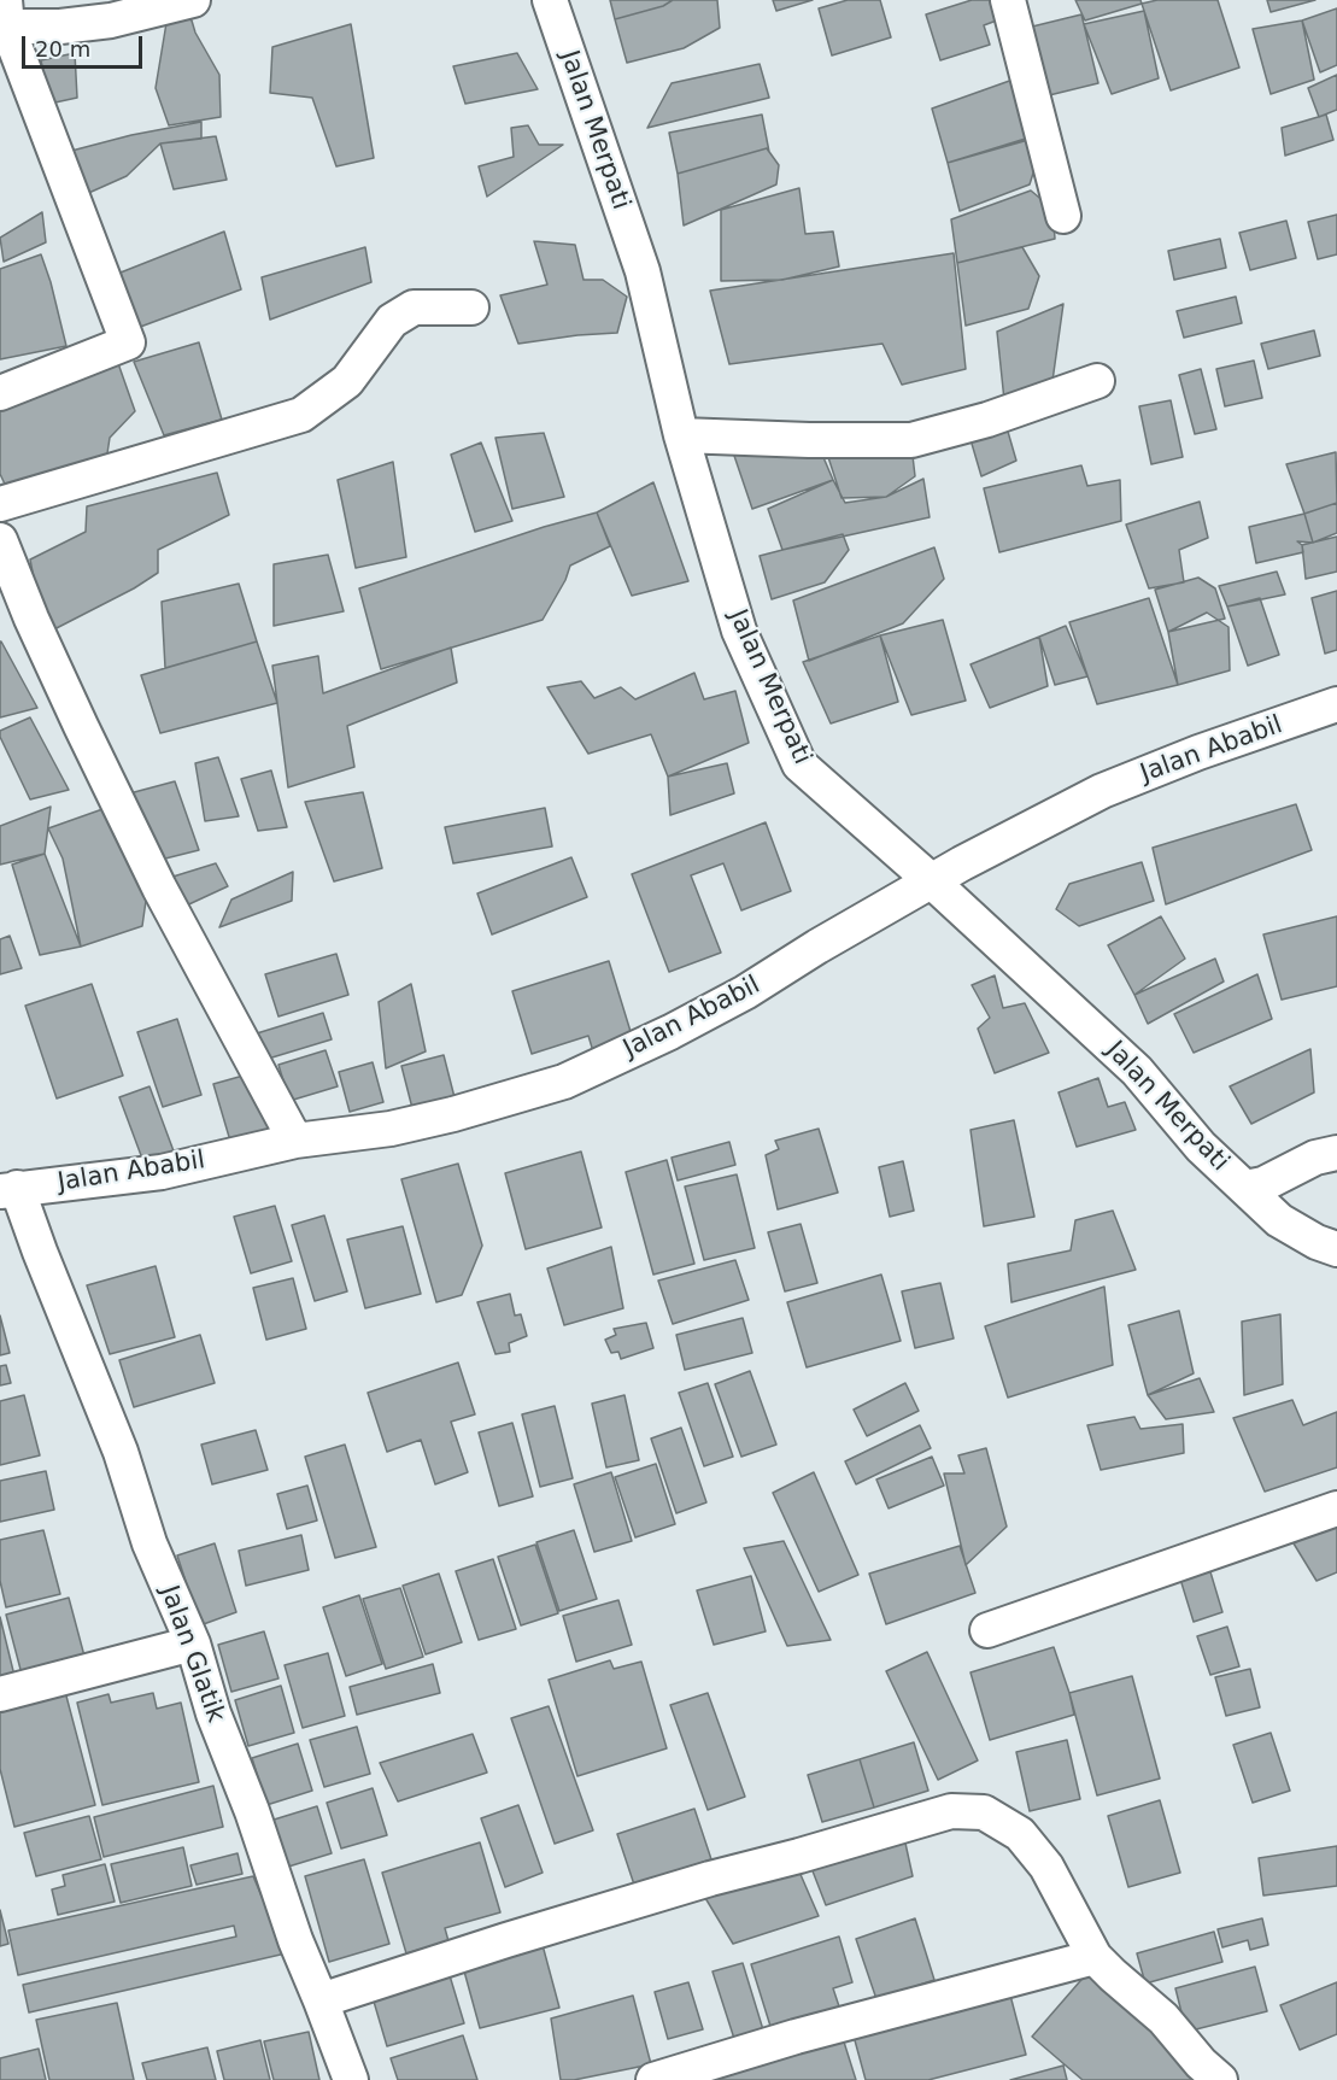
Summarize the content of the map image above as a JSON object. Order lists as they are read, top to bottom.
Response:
{
  "streets": {
    "street": ["Jalan Merpati", "Jalan Ababil", "Jalan Glatik"]
  },
  "crossings": [
    ["Jalan Merpati", "Jalan Ababil"],
    ["Jalan Ababil", "Jalan Glatik"]
  ],
  "scale_bar": "20 m"
}
